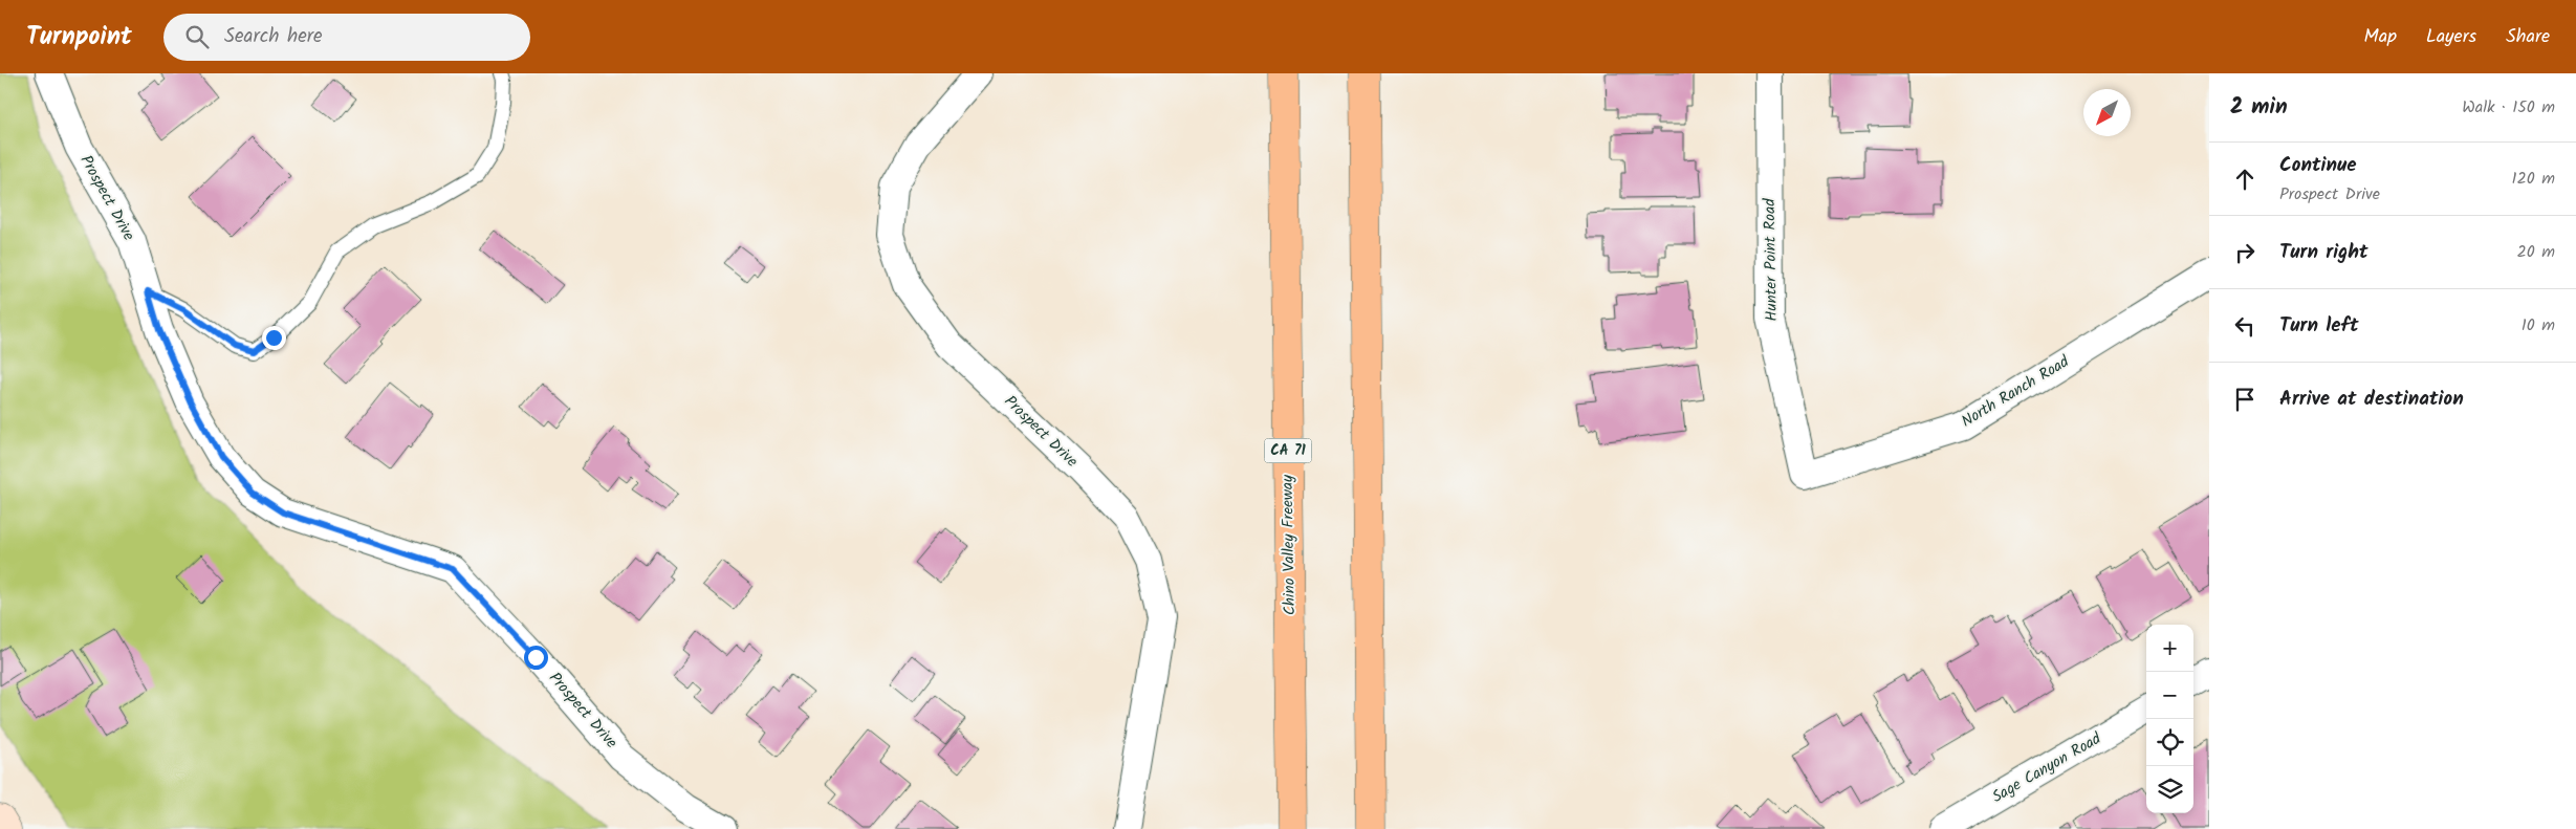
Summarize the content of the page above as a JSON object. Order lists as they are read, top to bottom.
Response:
{
  "streets": {
    "highway": ["CA 71", "Chino Valley Freeway"],
    "street": [
      "Prospect Drive",
      "Hunter Point Road",
      "North Ranch Road",
      "Sage Canyon Road"
    ]
  },
  "crossings": [
    ["Hunter Point Road", "North Ranch Road"]
  ],
  "north": "bottom left",
  "page": {
    "header": "Turnpoint",
    "search": "Search here",
    "nav": ["Map", "Layers", "Share"],
    "heading": ["2 min", "Walk · 150 m"],
    "list": [
      ["Continue", "Prospect Drive", "120 m"],
      ["Turn right", "20 m"],
      ["Turn left", "10 m"],
      "Arrive at destination"
    ],
    "map_buttons": ["+", "−"]
  }
}
